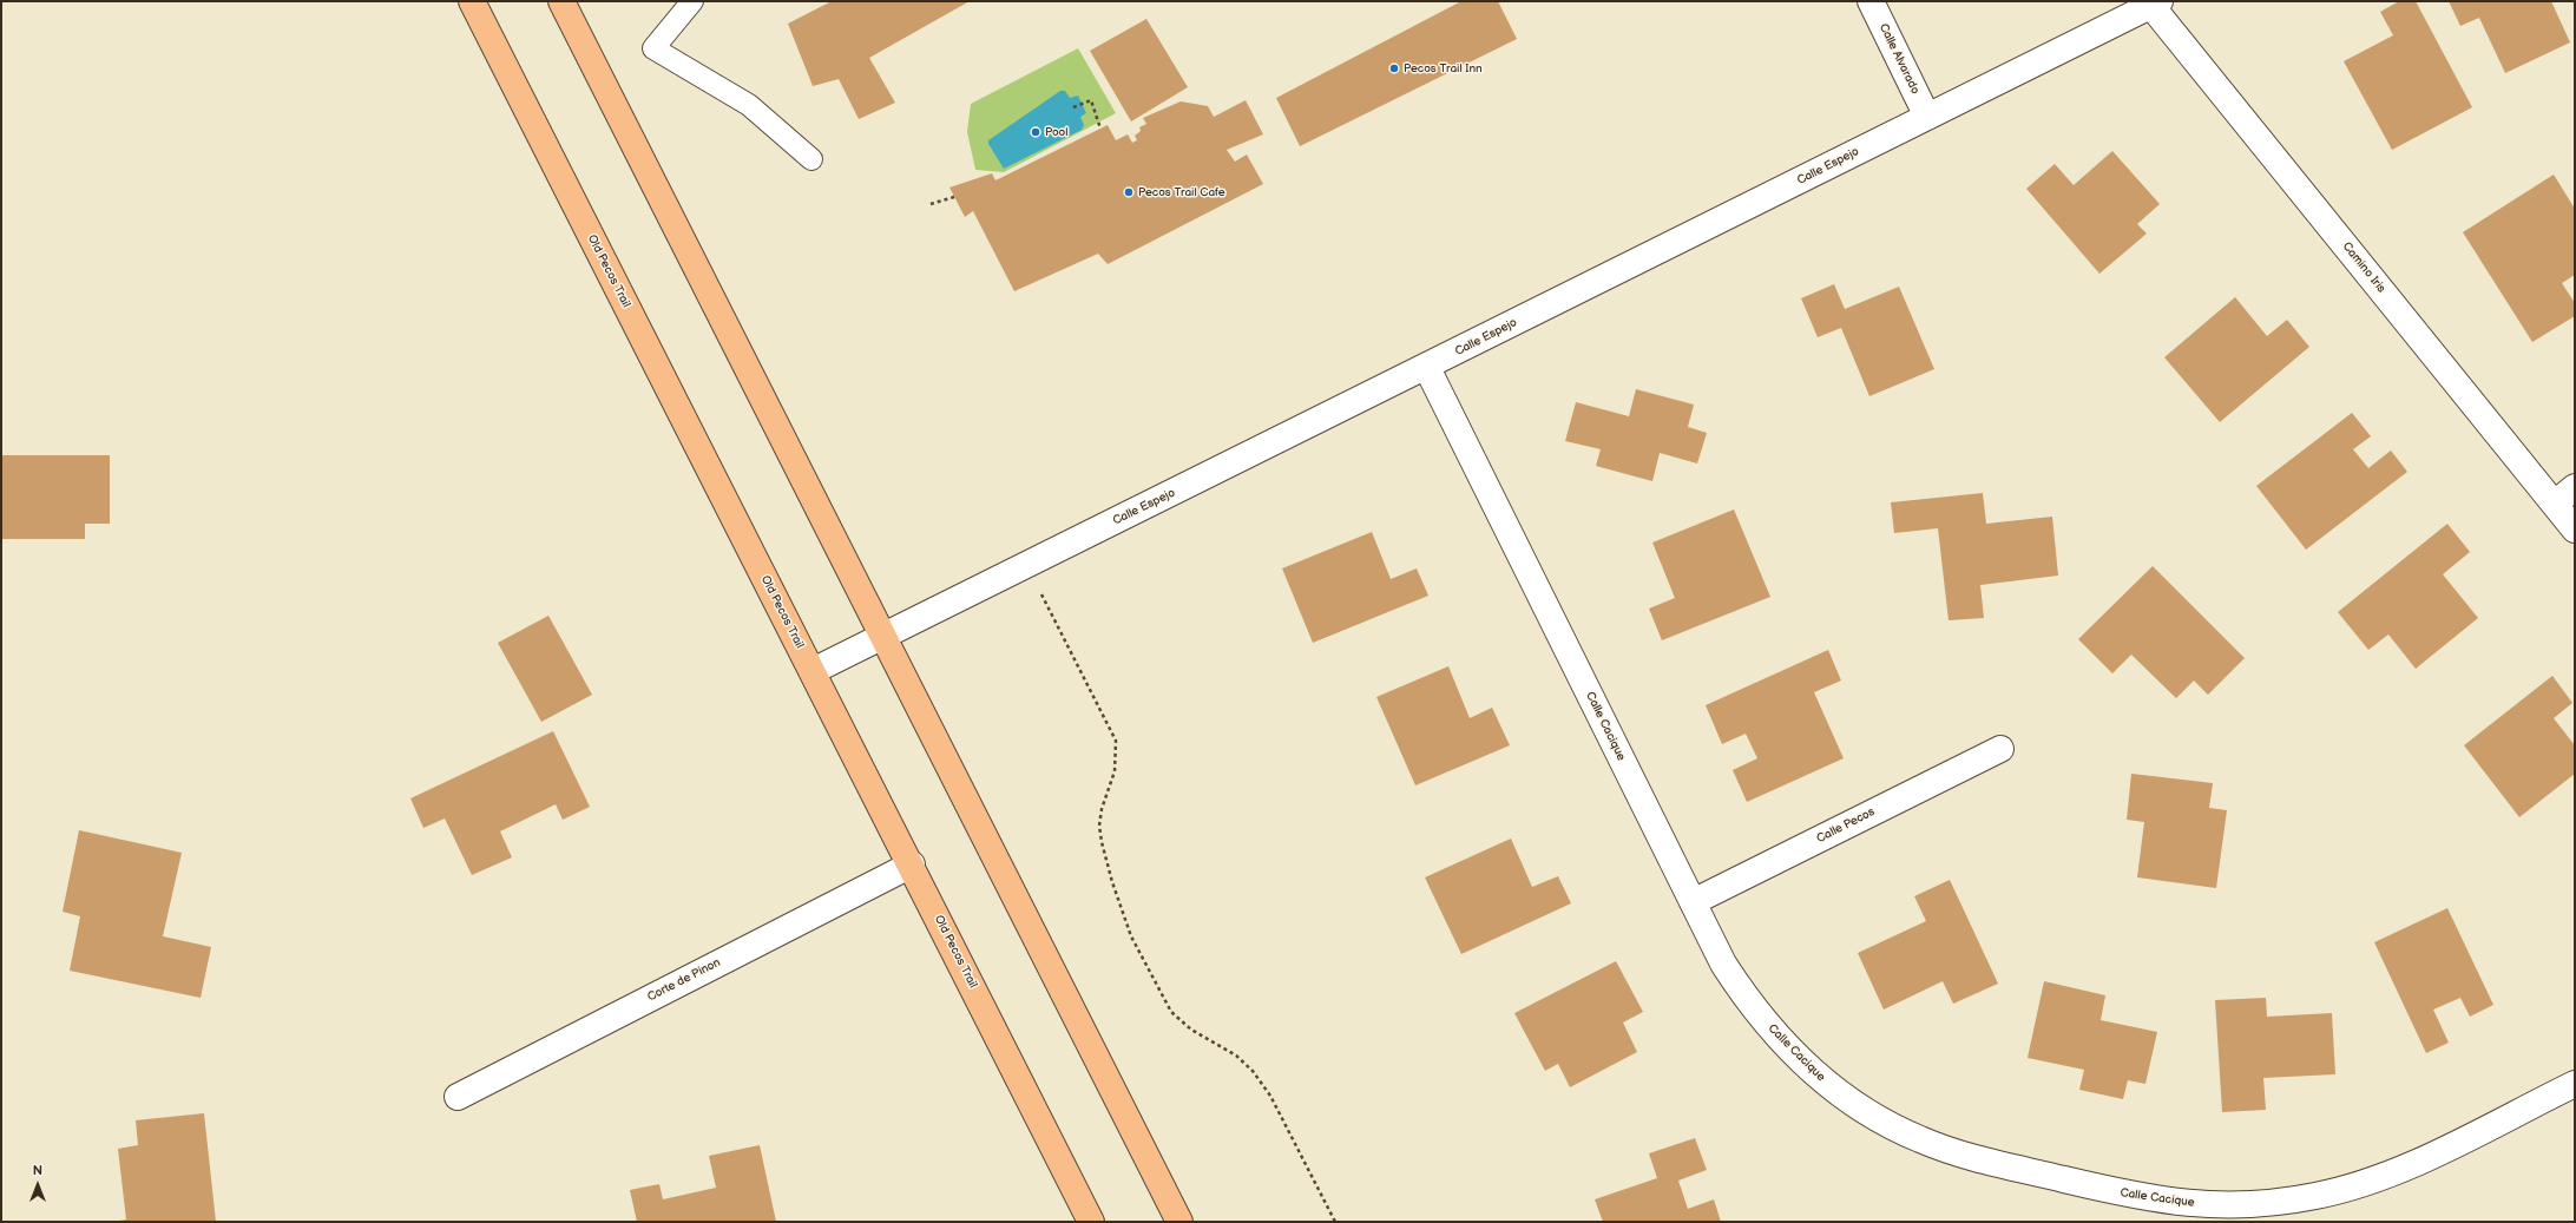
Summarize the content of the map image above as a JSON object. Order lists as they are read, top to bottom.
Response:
{
  "streets": {
    "main road": ["Old Pecos Trail"],
    "street": [
      "Calle Alvarado",
      "Calle Espejo",
      "Camino Iris",
      "Calle Cacique",
      "Calle Pecos",
      "Corte de Pinon"
    ]
  },
  "crossings": [
    ["Calle Alvarado", "Calle Espejo"],
    ["Calle Espejo", "Camino Iris"],
    ["Calle Espejo", "Old Pecos Trail"],
    ["Calle Espejo", "Calle Cacique"],
    ["Old Pecos Trail", "Corte de Pinon"],
    ["Calle Cacique", "Calle Pecos"]
  ],
  "places": ["Pecos Trail Inn", "Pool", "Pecos Trail Cafe"],
  "north": "top"
}
